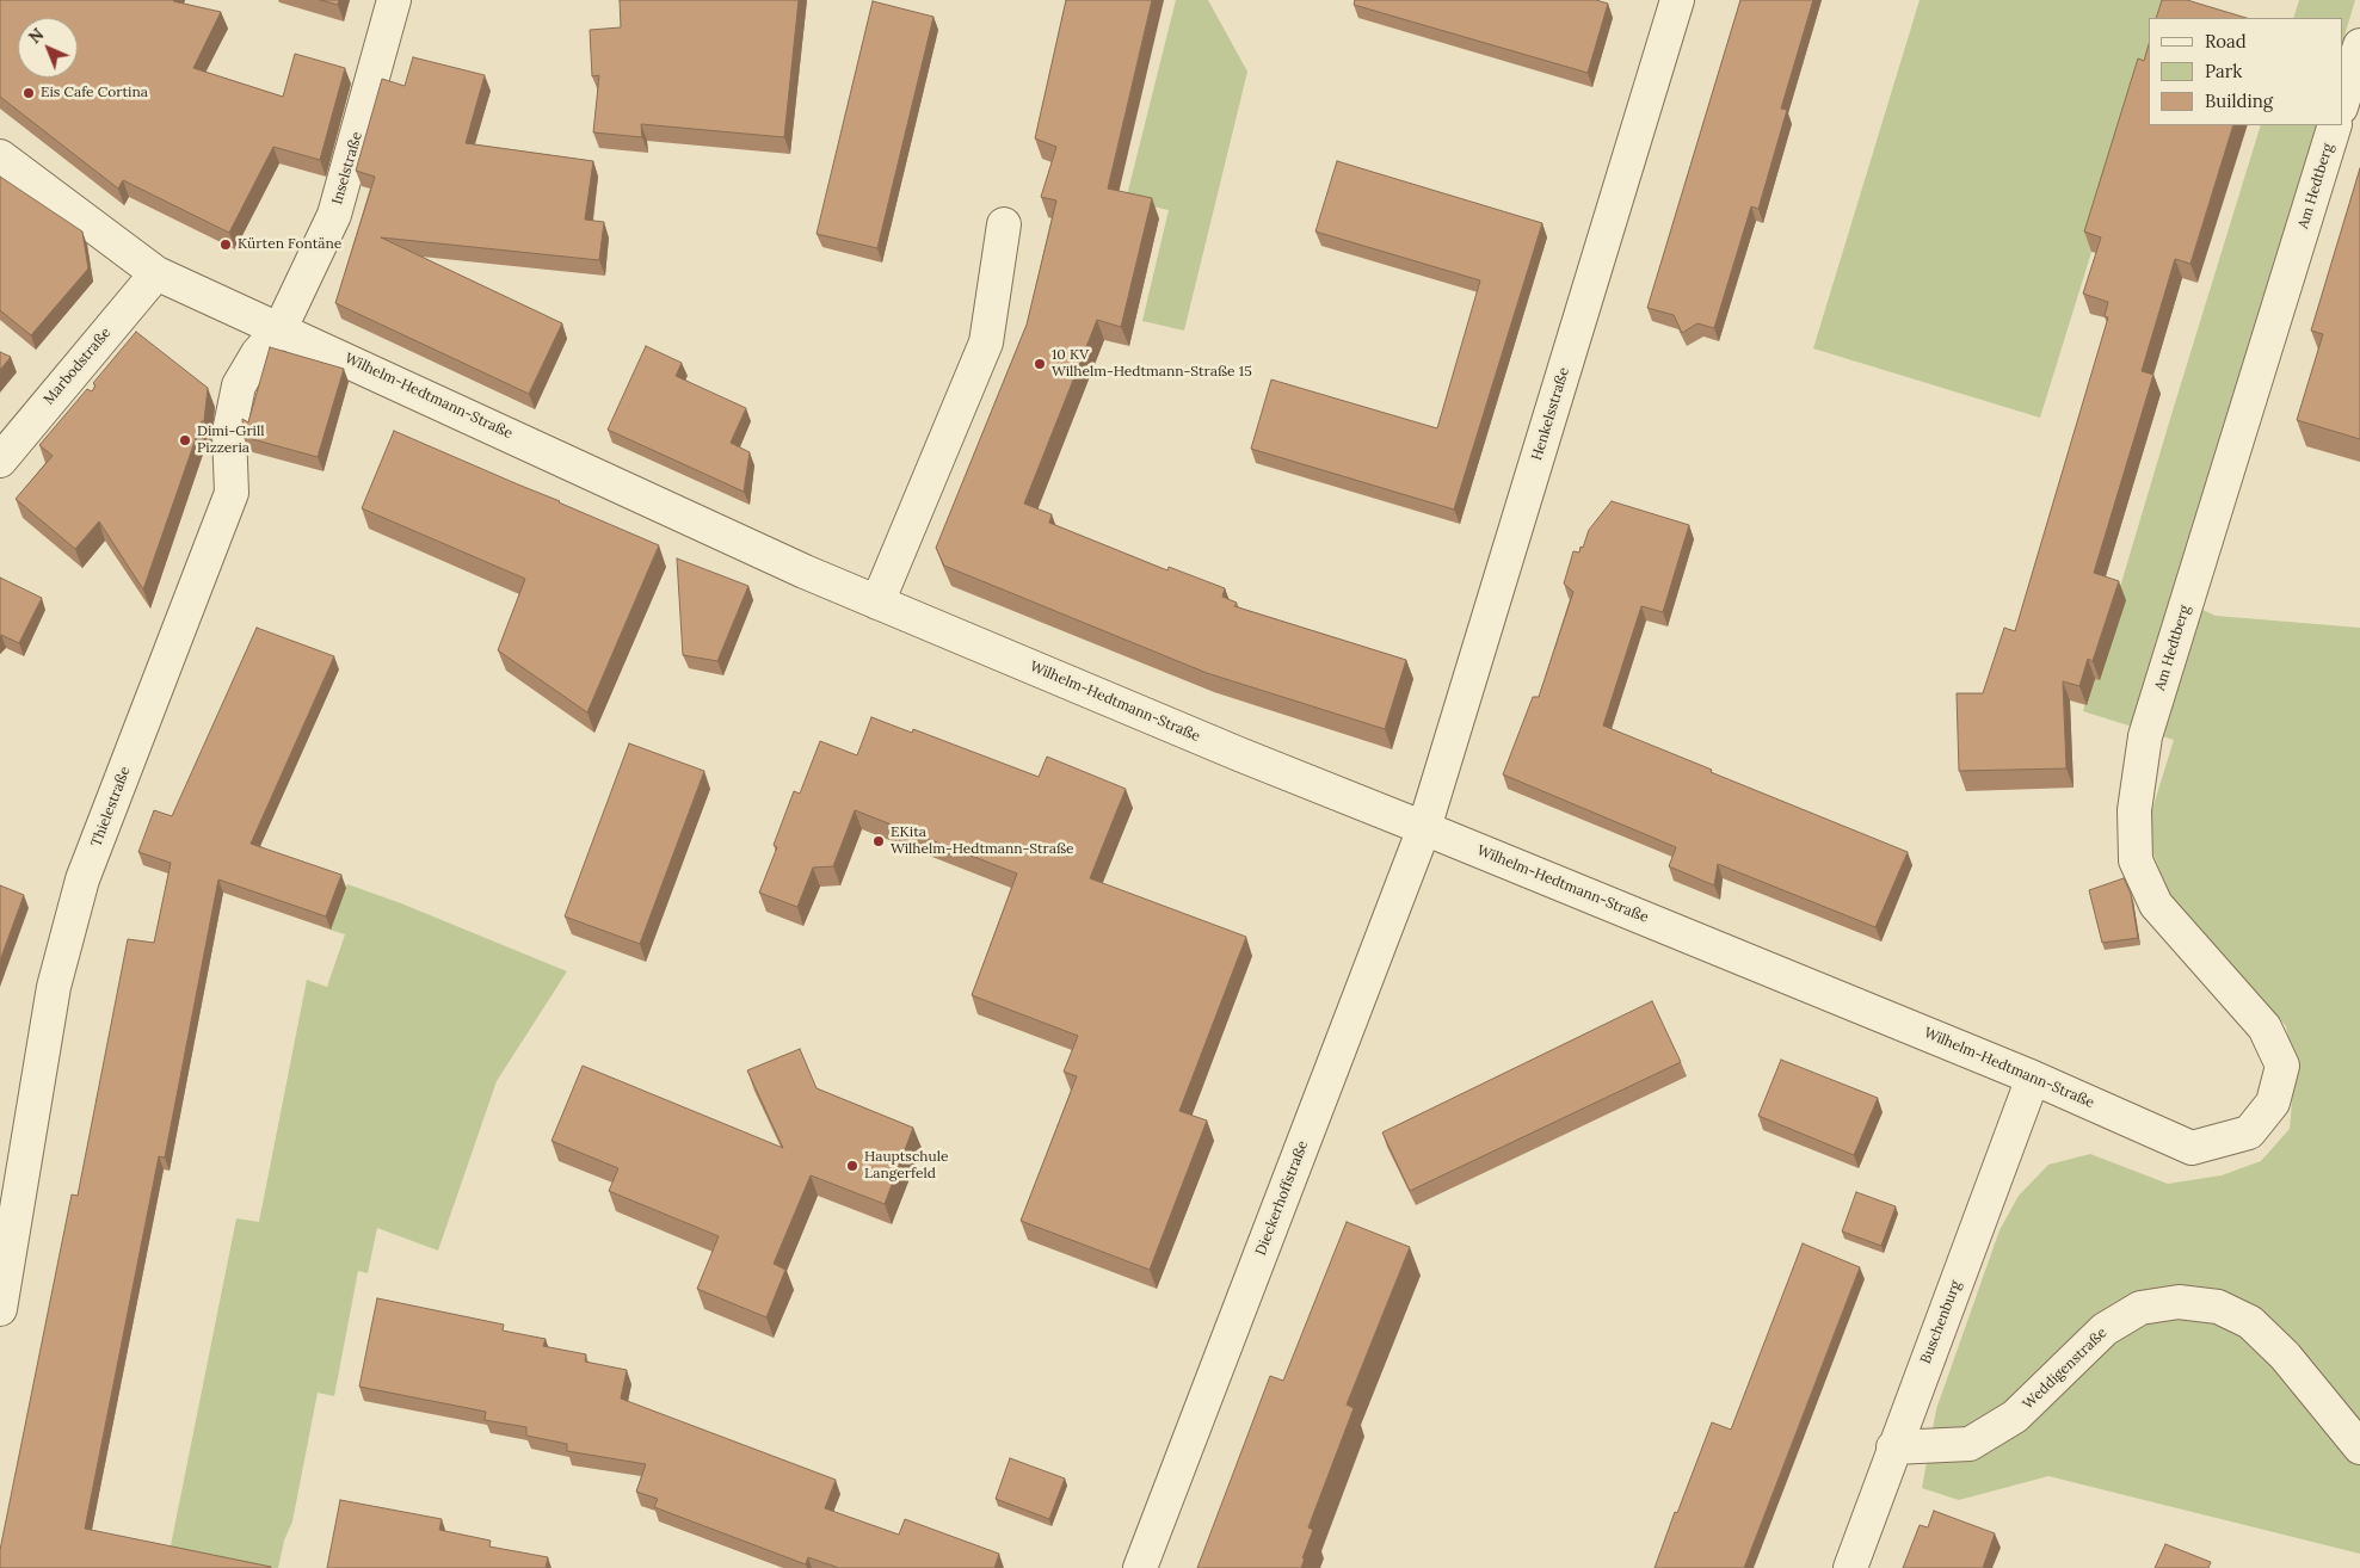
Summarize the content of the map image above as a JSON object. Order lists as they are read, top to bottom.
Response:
{
  "streets": {
    "street": [
      "Inselstraße",
      "Am Hedtberg",
      "Marbodstraße",
      "Wilhelm-Hedtmann-Straße",
      "Henkelsstraße",
      "Thielestraße",
      "Dieckerhoffstraße",
      "Buschenburg",
      "Weddigenstraße"
    ]
  },
  "crossings": [
    ["Inselstraße", "Wilhelm-Hedtmann-Straße"],
    ["Inselstraße", "Thielestraße"],
    ["Am Hedtberg", "Wilhelm-Hedtmann-Straße"],
    ["Marbodstraße", "Wilhelm-Hedtmann-Straße"],
    ["Wilhelm-Hedtmann-Straße", "Henkelsstraße"],
    ["Wilhelm-Hedtmann-Straße", "Thielestraße"],
    ["Wilhelm-Hedtmann-Straße", "Dieckerhoffstraße"],
    ["Wilhelm-Hedtmann-Straße", "Buschenburg"],
    ["Henkelsstraße", "Dieckerhoffstraße"],
    ["Buschenburg", "Weddigenstraße"]
  ],
  "places": [
    "Eis Cafe Cortina",
    "Kürten Fontäne",
    "10 KV Wilhelm-Hedtmann-Straße 15",
    "Dimi-Grill Pizzeria",
    "EKita Wilhelm-Hedtmann-Straße",
    "Hauptschule Langerfeld"
  ],
  "legend": ["Road", "Park", "Building"],
  "north": "top left"
}
